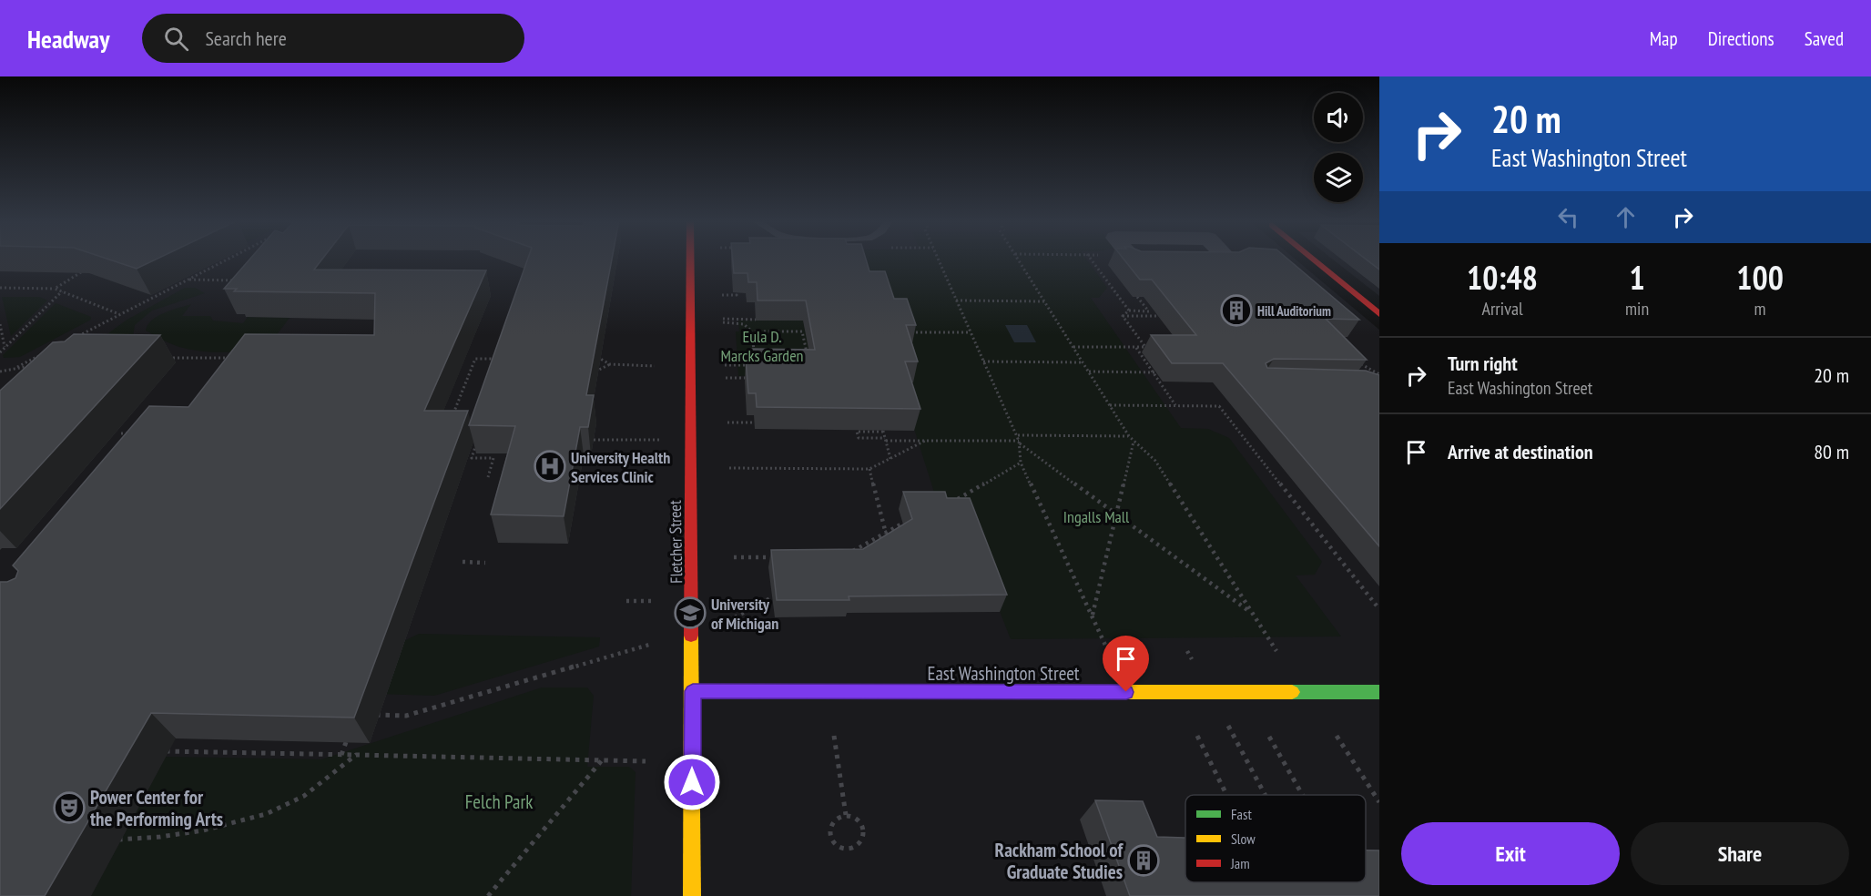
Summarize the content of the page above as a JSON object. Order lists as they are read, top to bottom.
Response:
{
  "streets": {
    "street": ["Fletcher Street", "East Washington Street"]
  },
  "crossings": [
    ["Fletcher Street", "East Washington Street"]
  ],
  "parks": ["Eula D. Marcks Garden", "Ingalls Mall", "Felch Park"],
  "places": {
    "building": ["Hill Auditorium", "Rackham School of Graduate Studies"],
    "hospital": ["University Health Services Clinic"],
    "school or university": ["University of Michigan"],
    "theatre": ["Power Center for the Performing Arts"]
  },
  "legend": ["Fast", "Slow", "Jam"],
  "page": {
    "header": "Headway",
    "search": "Search here",
    "nav": ["Map", "Directions", "Saved"],
    "turn": ["20 m", "East Washington Street"],
    "eta": [
      "10:48",
      "Arrival",
      "1",
      "min",
      "100",
      "m"
    ],
    "list": [
      {
        "name": "Turn right",
        "note": "East Washington Street",
        "value": "20 m"
      },
      {
        "name": "Arrive at destination",
        "value": "80 m"
      }
    ],
    "buttons": ["Exit", "Share"]
  }
}
